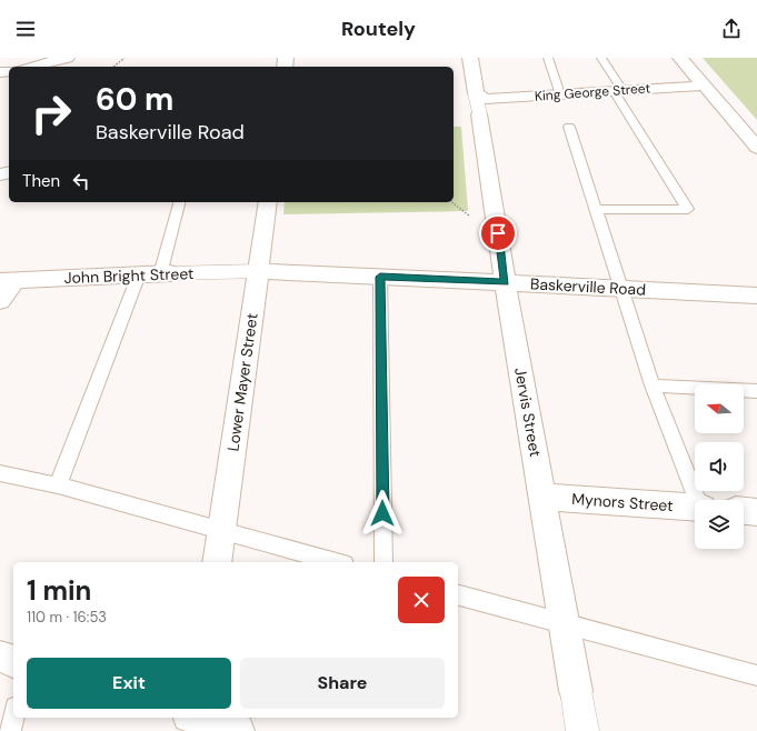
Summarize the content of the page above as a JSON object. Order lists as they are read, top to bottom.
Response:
{
  "streets": {
    "street": [
      "King George Street",
      "John Bright Street",
      "Baskerville Road",
      "Lower Mayer Street",
      "Jervis Street",
      "Mynors Street"
    ]
  },
  "crossings": [
    ["King George Street", "Jervis Street"],
    ["John Bright Street", "Baskerville Road"],
    ["John Bright Street", "Lower Mayer Street"],
    ["Baskerville Road", "Lower Mayer Street"],
    ["Baskerville Road", "Jervis Street"],
    ["Jervis Street", "Mynors Street"]
  ],
  "north": "left",
  "page": {
    "header": "Routely",
    "turn": ["60 m", "Baskerville Road"],
    "then": "Then",
    "heading": ["1 min", "110 m · 16:53"],
    "buttons": ["Exit", "Share"]
  }
}
